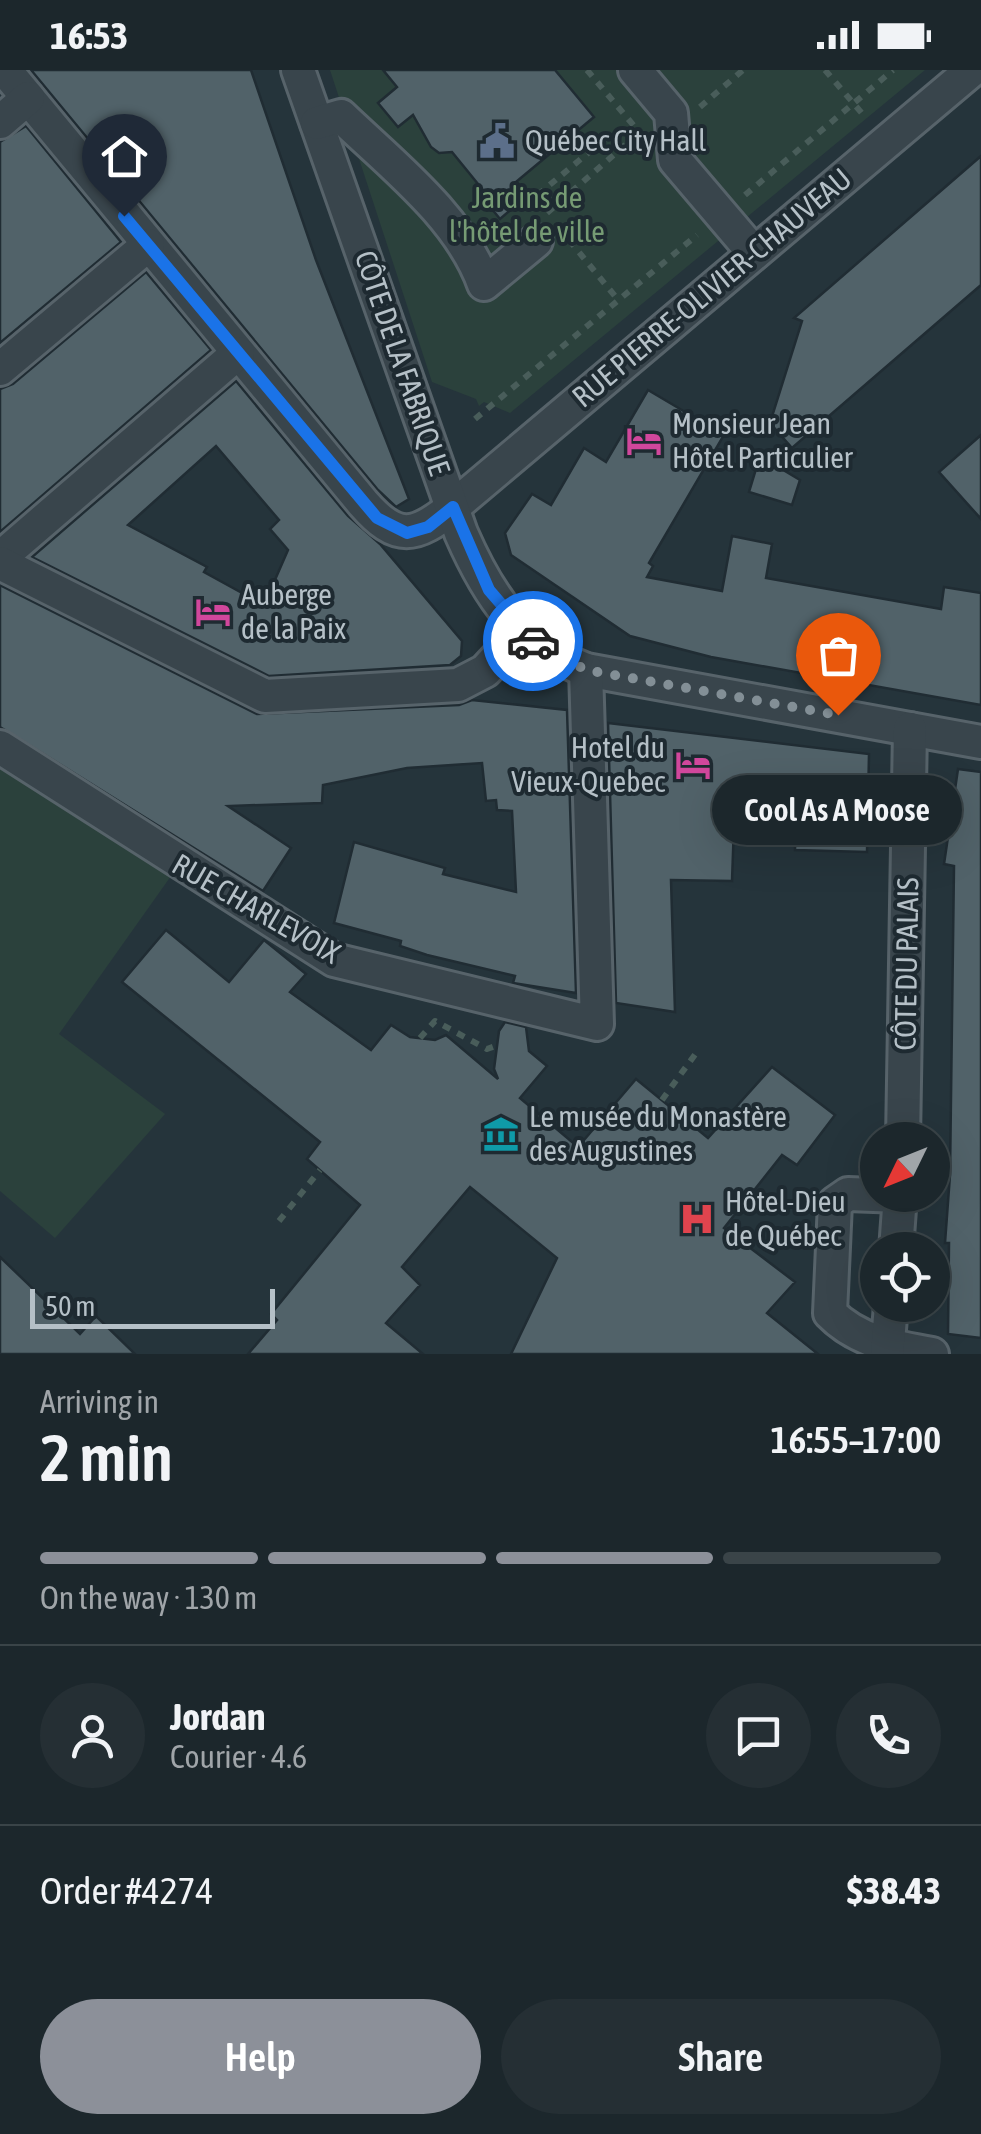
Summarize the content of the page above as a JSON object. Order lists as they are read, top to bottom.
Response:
{
  "streets": {
    "street": [
      "RUE PIERRE-OLIVIER-CHAUVEAU",
      "CÔTE DE LA FABRIQUE",
      "RUE CHARLEVOIX",
      "CÔTE DU PALAIS"
    ]
  },
  "crossings": [
    ["RUE PIERRE-OLIVIER-CHAUVEAU", "CÔTE DE LA FABRIQUE"],
    ["CÔTE DE LA FABRIQUE", "RUE CHARLEVOIX"],
    ["CÔTE DE LA FABRIQUE", "CÔTE DU PALAIS"]
  ],
  "parks": ["Jardins de l'hôtel de ville"],
  "places": {
    "public building": ["Québec City Hall"],
    "hotel": ["Monsieur Jean Hôtel Particulier", "Auberge de la Paix", "Hotel du Vieux-Quebec"],
    "other": ["Cool As A Moose"],
    "museum": ["Le musée du Monastère des Augustines"],
    "hospital": ["Hôtel-Dieu de Québec"]
  },
  "scale_bar": "50 m",
  "north": "bottom left",
  "page": {
    "status": "16:53",
    "bubble": "Cool As A Moose",
    "scale": "50 m",
    "heading": ["2 min", "Arriving in", "16:55–17:00"],
    "panel": [
      "Jordan",
      "Courier · 4.6",
      "Order #4274",
      "$38.43"
    ],
    "bar": "On the way · 130 m",
    "buttons": ["Help", "Share"]
  }
}
